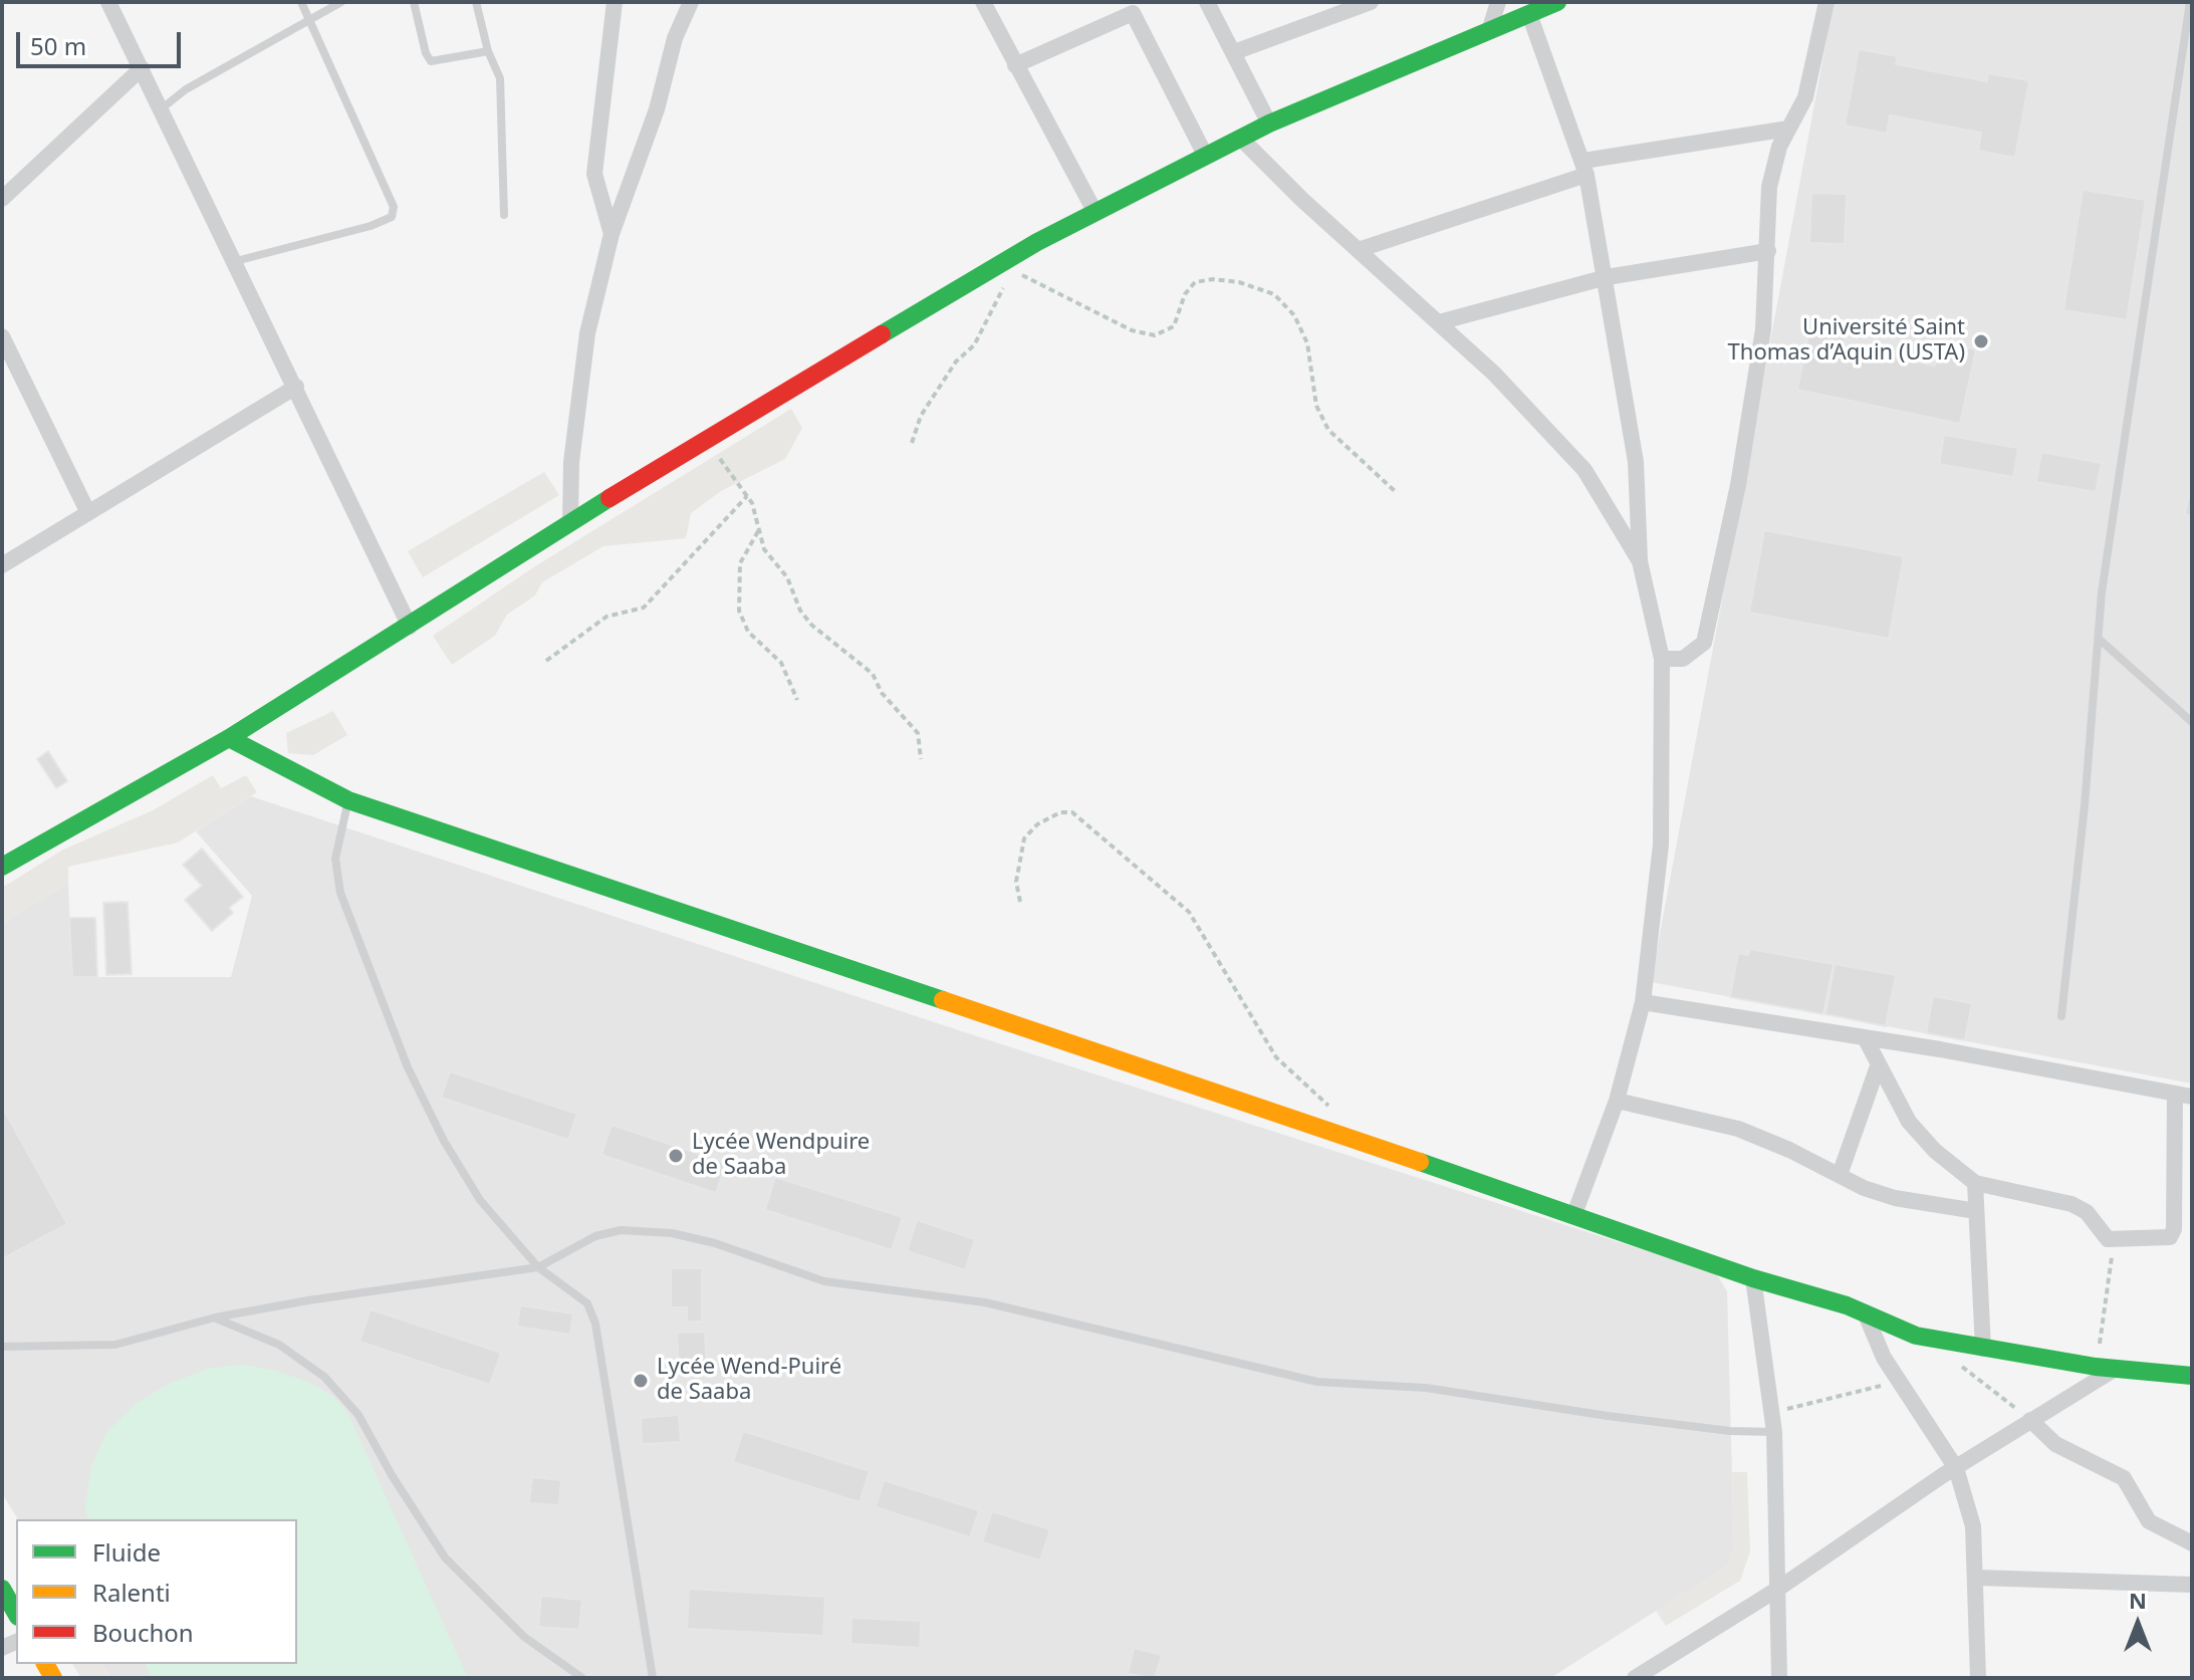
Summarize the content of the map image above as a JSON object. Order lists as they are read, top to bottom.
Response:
{
  "places": ["Université Saint Thomas d’Aquin (USTA)", "Lycée Wendpuire de Saaba", "Lycée Wend-Puiré de Saaba"],
  "legend": ["Fluide", "Ralenti", "Bouchon"],
  "scale_bar": "50 m",
  "north": "top"
}
